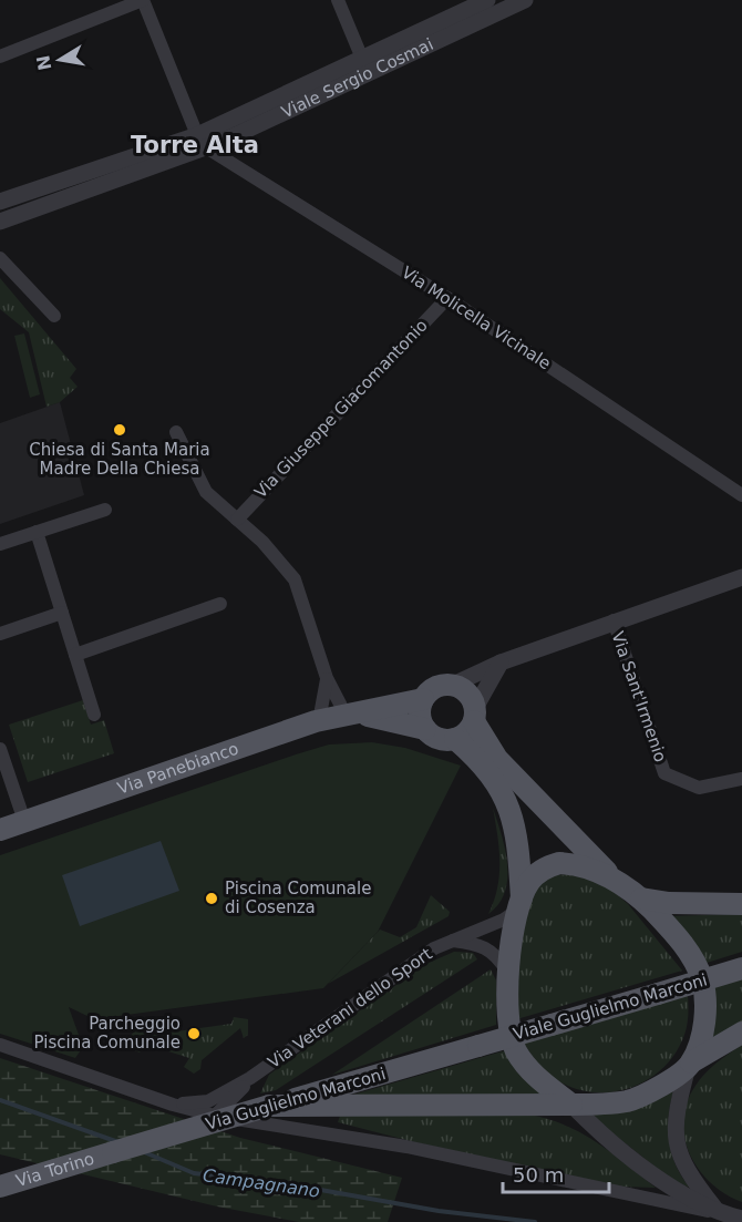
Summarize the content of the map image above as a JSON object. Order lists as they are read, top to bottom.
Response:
{
  "streets": {
    "main road": [
      "Via Panebianco",
      "Viale Guglielmo Marconi",
      "Via Guglielmo Marconi",
      "Via Torino"
    ],
    "street": [
      "Viale Sergio Cosmai",
      "Via Molicella Vicinale",
      "Via Giuseppe Giacomantonio",
      "Via Sant'Irmenio",
      "Via Veterani dello Sport"
    ]
  },
  "crossings": [
    ["Viale Sergio Cosmai", "Via Molicella Vicinale"],
    ["Via Molicella Vicinale", "Via Giuseppe Giacomantonio"],
    ["Viale Guglielmo Marconi", "Via Guglielmo Marconi"],
    ["Via Guglielmo Marconi", "Via Torino"]
  ],
  "districts": ["Torre Alta"],
  "water": ["Campagnano"],
  "places": ["Chiesa di Santa Maria Madre Della Chiesa", "Piscina Comunale di Cosenza", "Parcheggio Piscina Comunale"],
  "scale_bar": "50 m",
  "north": "left"
}
